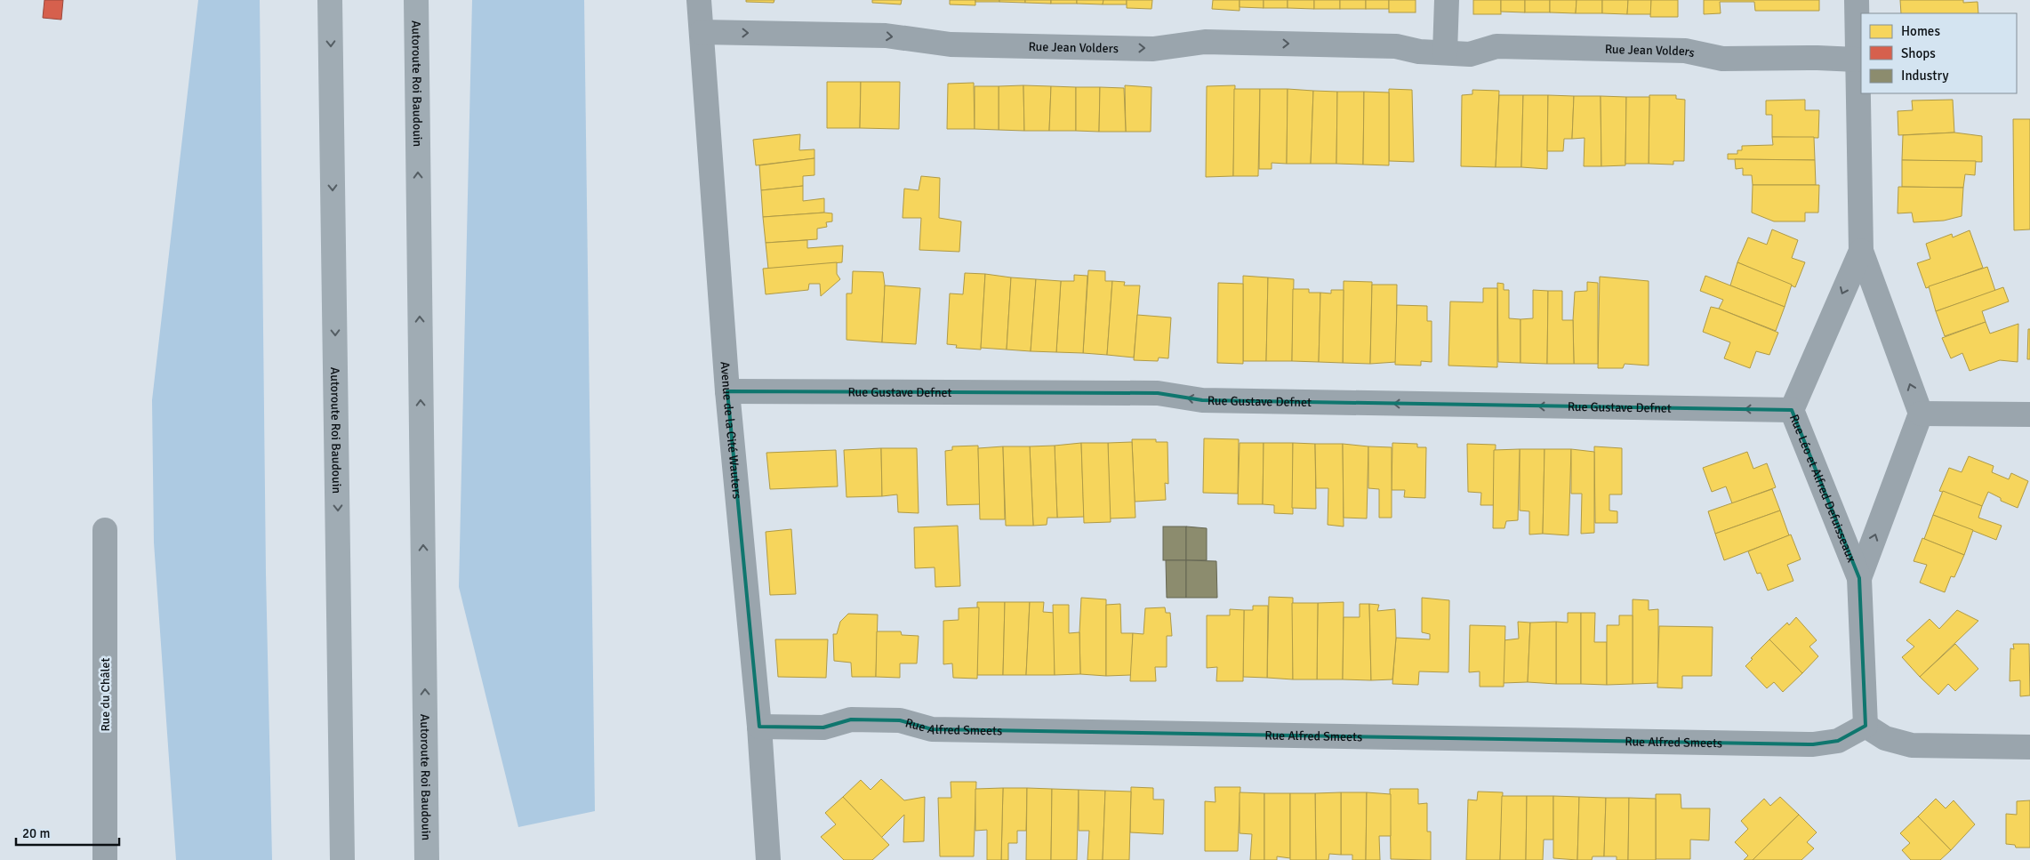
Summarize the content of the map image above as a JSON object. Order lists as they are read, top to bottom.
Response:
{
  "streets": {
    "highway": ["Autoroute Roi Baudouin"],
    "street": [
      "Rue Jean Volders",
      "Rue Gustave Defnet",
      "Avenue de la Cité Wauters",
      "Rue Léo et Alfred Defuisseaux",
      "Rue du Châlet",
      "Rue Alfred Smeets"
    ]
  },
  "crossings": [
    ["Rue Jean Volders", "Avenue de la Cité Wauters"],
    ["Rue Jean Volders", "Rue Léo et Alfred Defuisseaux"],
    ["Rue Gustave Defnet", "Avenue de la Cité Wauters"],
    ["Rue Gustave Defnet", "Rue Léo et Alfred Defuisseaux"],
    ["Avenue de la Cité Wauters", "Rue Alfred Smeets"],
    ["Rue Léo et Alfred Defuisseaux", "Rue Alfred Smeets"]
  ],
  "one_way": ["Rue Jean Volders", "Rue Gustave Defnet"],
  "legend": ["Homes", "Shops", "Industry"],
  "scale_bar": "20 m"
}
